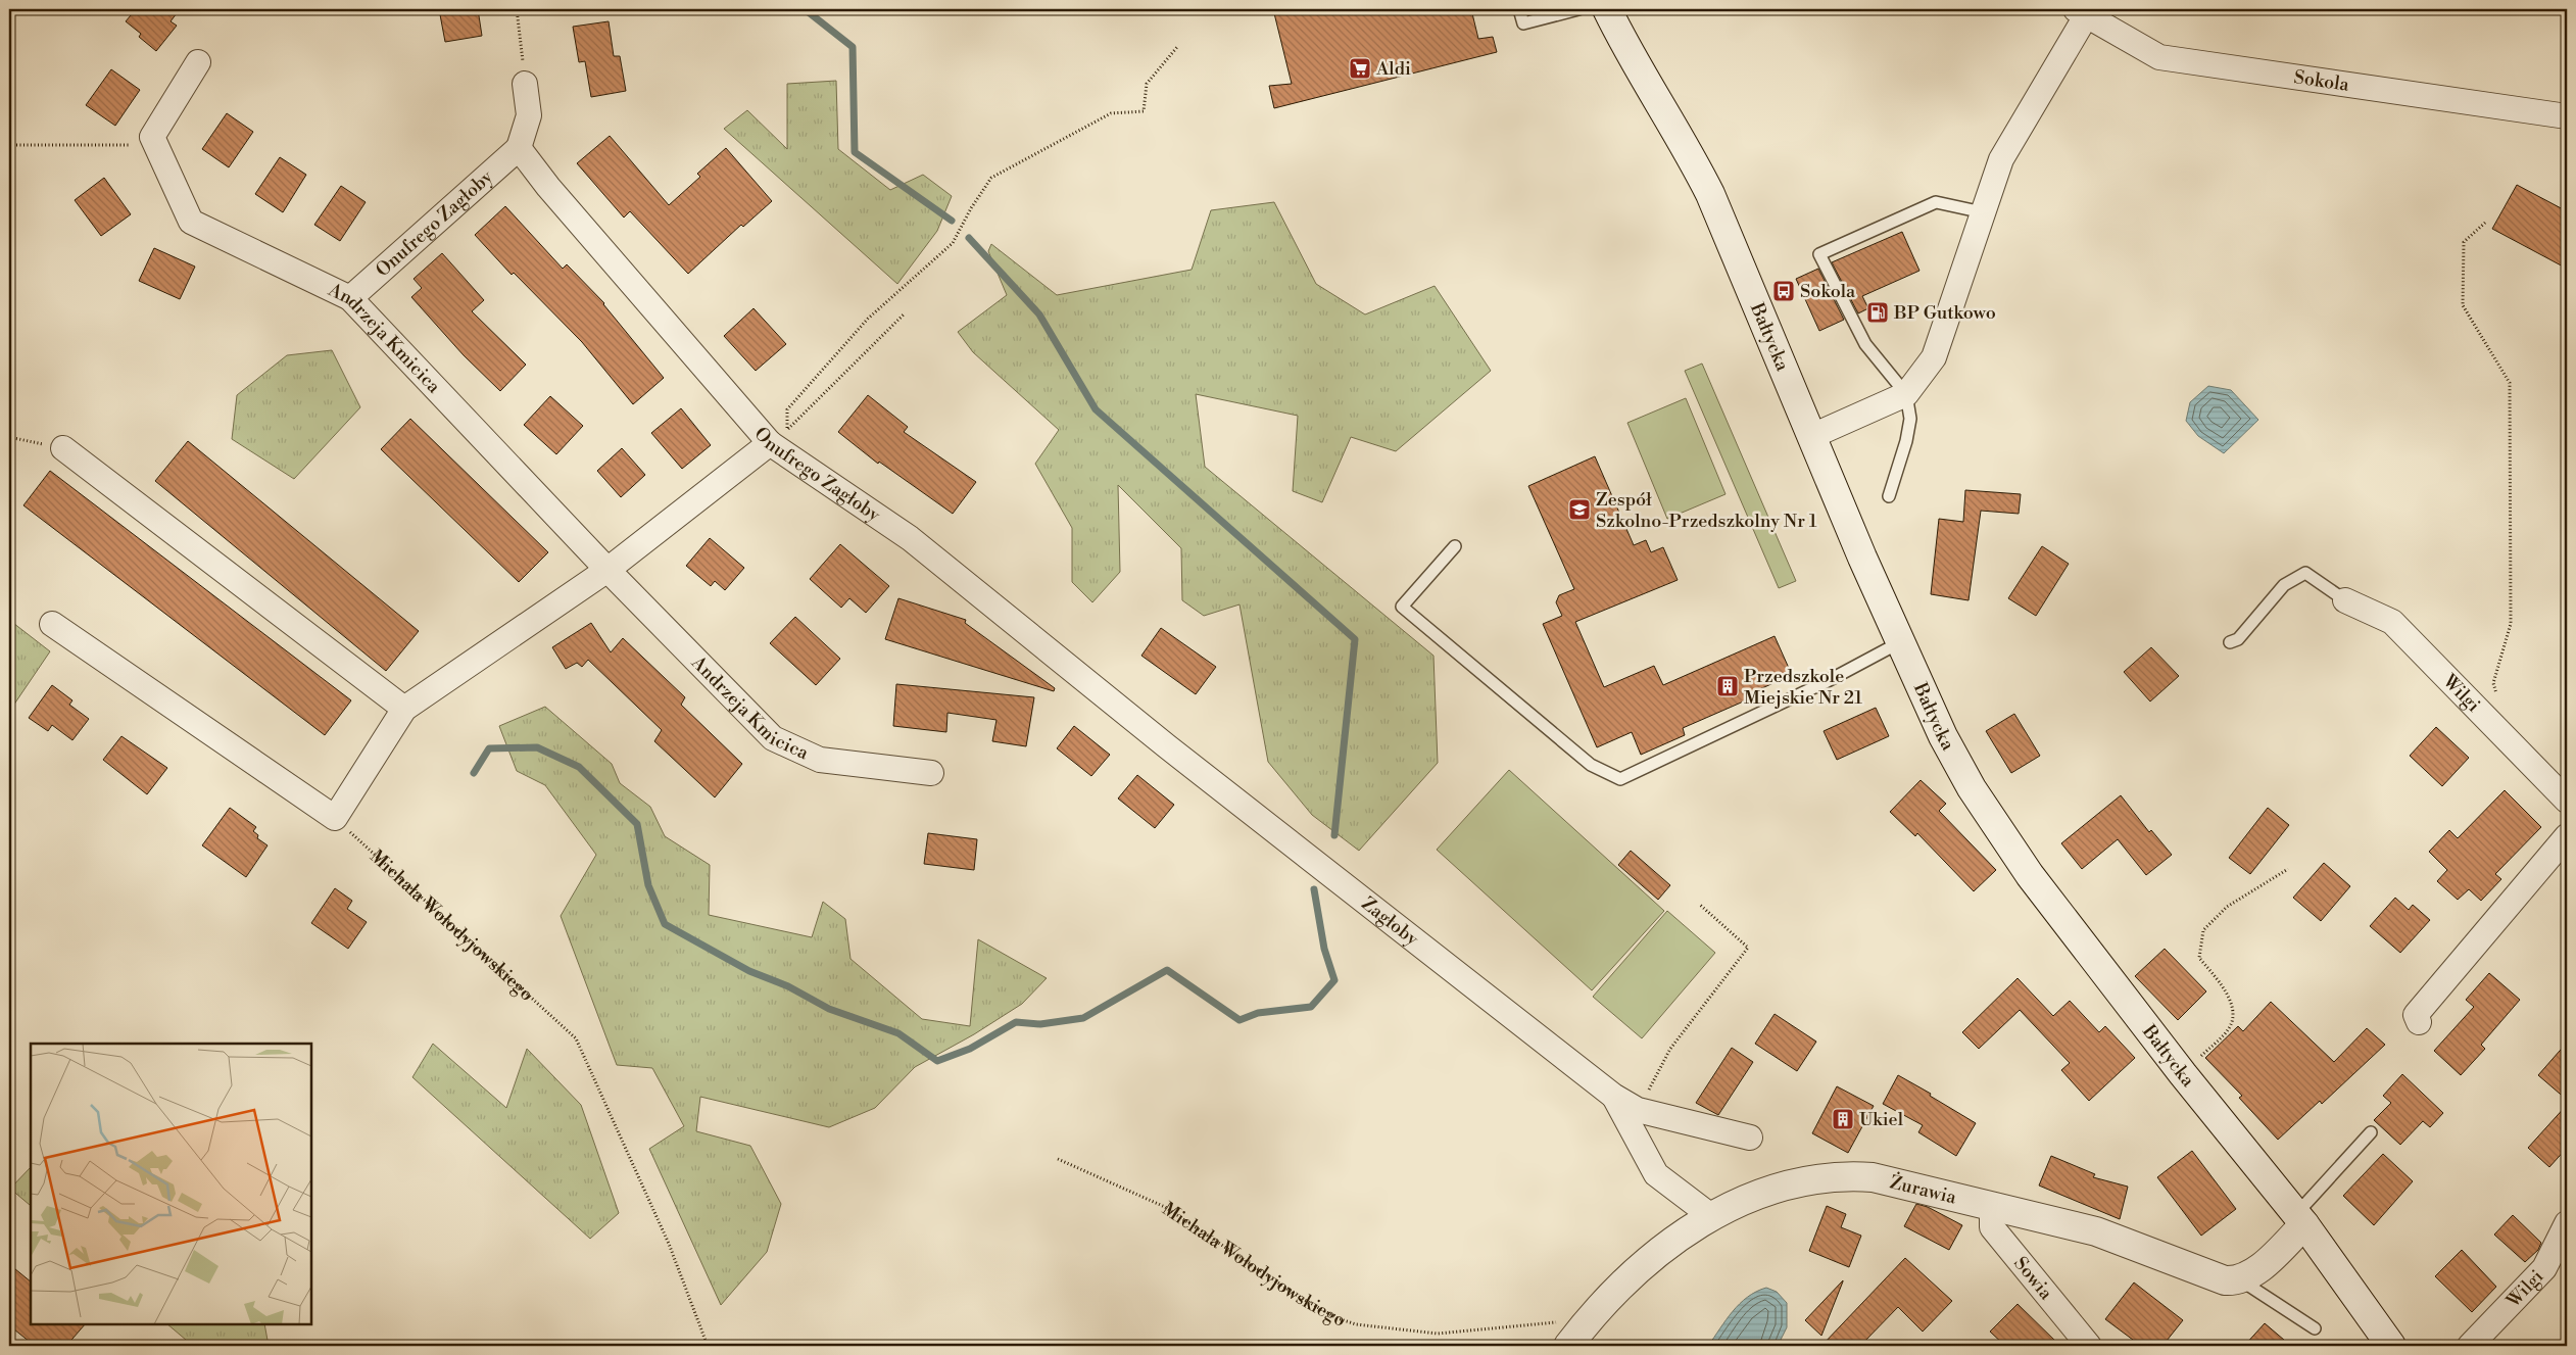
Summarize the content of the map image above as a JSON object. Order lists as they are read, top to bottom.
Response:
{
  "streets": {
    "main road": ["Bałtycka", "Żurawia"],
    "street": [
      "Sokola",
      "Onufrego Zagłoby",
      "Andrzeja Kmicica",
      "Wilgi",
      "Zagłoby",
      "Sowia"
    ],
    "path": ["Michała Wołodyjowskiego"]
  },
  "crossings": [
    ["Sokola", "Bałtycka"],
    ["Onufrego Zagłoby", "Andrzeja Kmicica"],
    ["Onufrego Zagłoby", "Zagłoby"],
    ["Zagłoby", "Żurawia"],
    ["Michała Wołodyjowskiego", "Żurawia"],
    ["Żurawia", "Sowia"]
  ],
  "places": {
    "supermarket": ["Aldi"],
    "bus stop": ["Sokola"],
    "fuel station": ["BP Gutkowo"],
    "school or university": ["Zespół Szkolno-Przedszkolny Nr 1"],
    "building": ["Przedszkole Miejskie Nr 21", "Ukiel"]
  }
}
